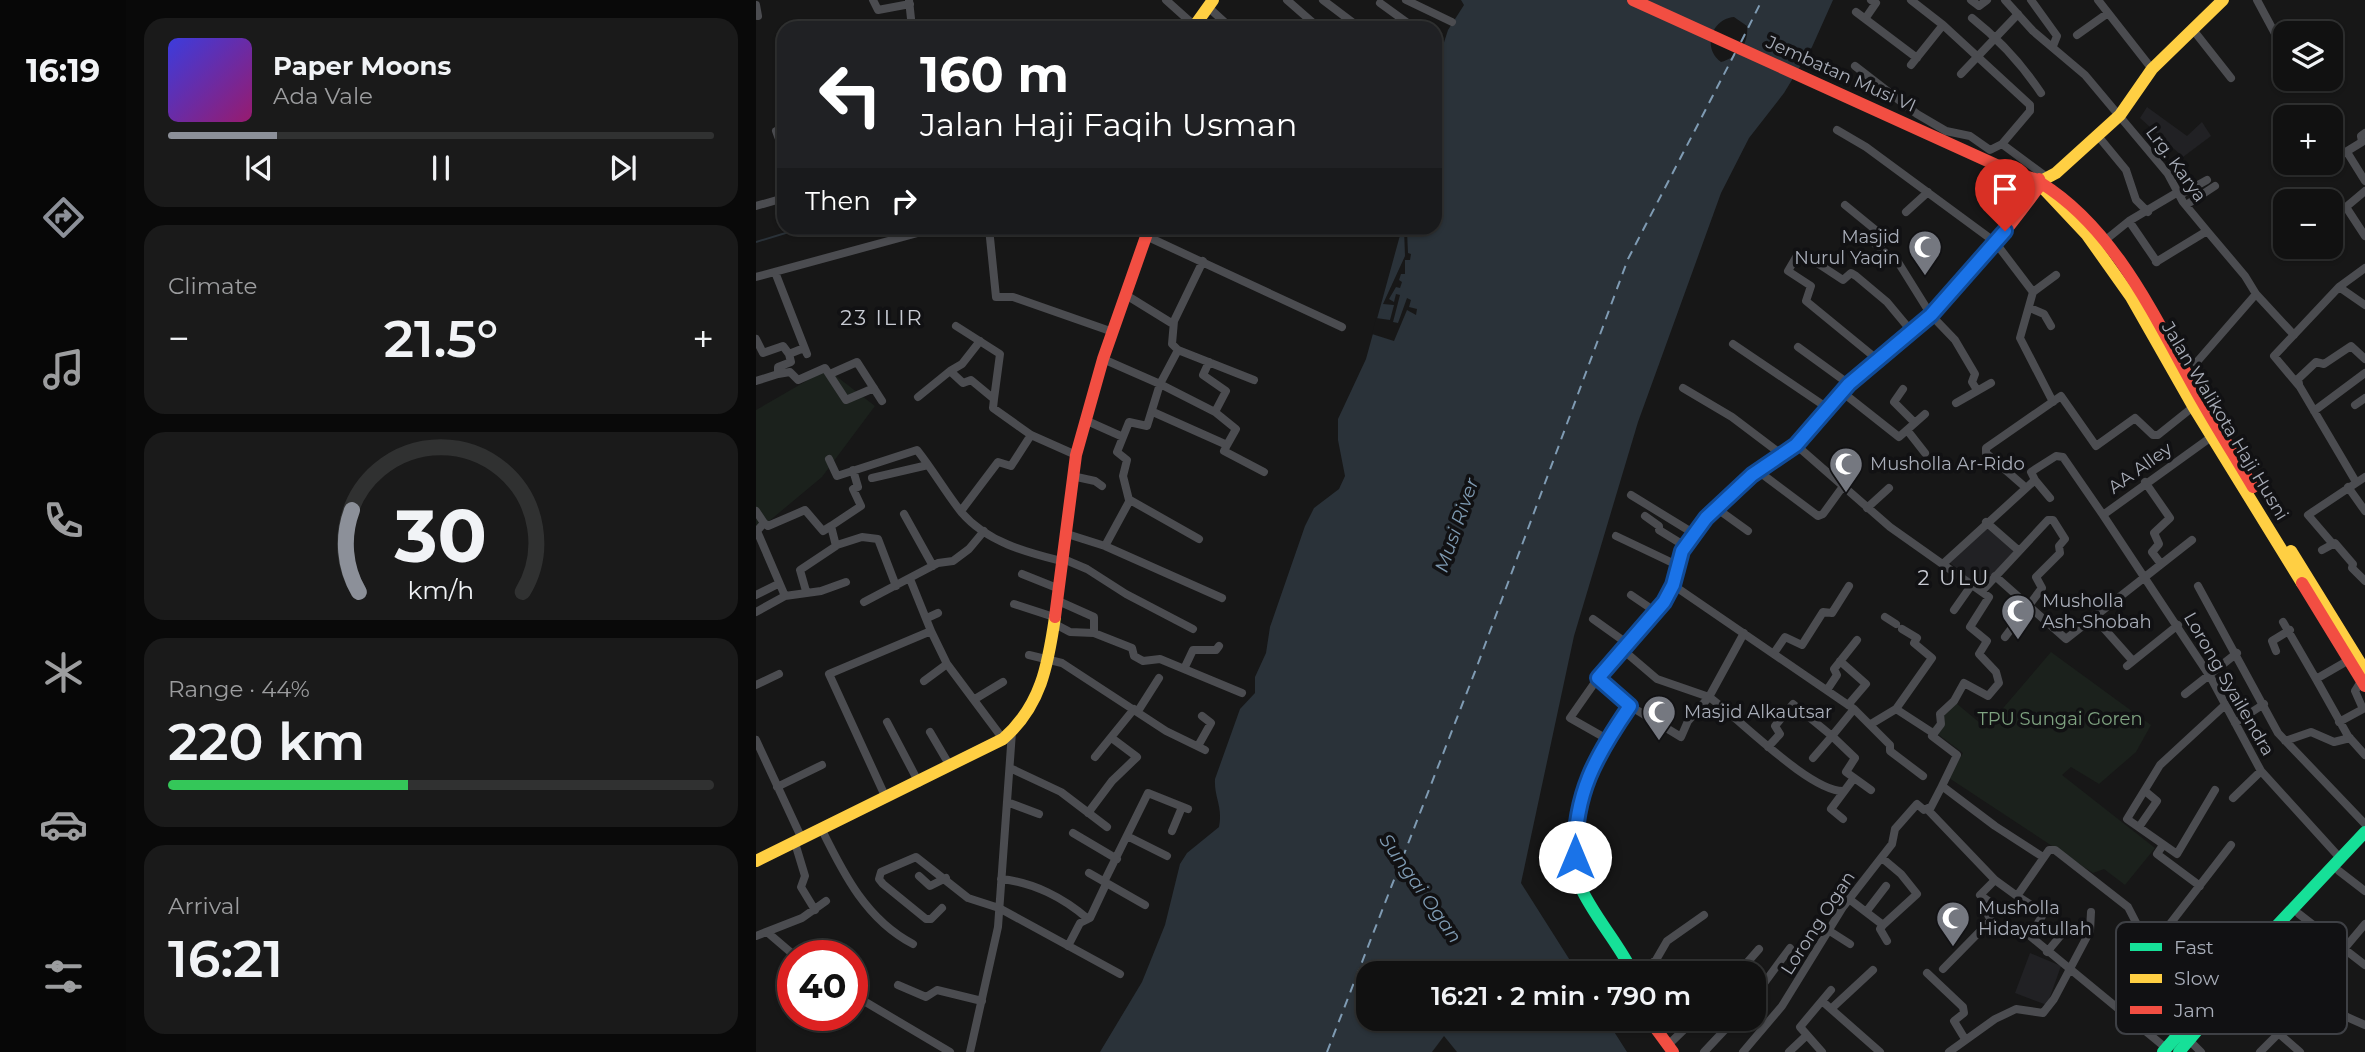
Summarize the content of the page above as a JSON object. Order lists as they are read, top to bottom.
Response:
{
  "streets": {
    "main road": ["Jembatan Musi VI", "Jalan Walikota Haji Husni"],
    "street": [
      "Lrg. Karya",
      "AA Alley",
      "Lorong Syailendra",
      "Lorong Ogan"
    ]
  },
  "crossings": [
    ["Jembatan Musi VI", "Jalan Walikota Haji Husni"],
    ["Jalan Walikota Haji Husni", "AA Alley"],
    ["AA Alley", "Lorong Syailendra"]
  ],
  "districts": ["23 ILIR", "2 ULU"],
  "water": ["Musi River", "Sungai Ogan"],
  "parks": ["TPU Sungai Goren"],
  "places": {
    "mosque": [
      "Masjid Nurul Yaqin",
      "Musholla Ar-Rido",
      "Musholla Ash-Shobah",
      "Masjid Alkautsar",
      "Musholla Hidayatullah"
    ]
  },
  "legend": ["Fast", "Slow", "Jam"],
  "page": {
    "tabs": "16:19",
    "map_buttons": ["+", "−"],
    "turn": ["160 m", "Jalan Haji Faqih Usman"],
    "song": ["Paper Moons", "Ada Vale"],
    "then": "Then",
    "tile": [
      "Climate",
      ["Range · 44%", "220 km"],
      ["Arrival", "16:21"]
    ],
    "heat": ["−", "21.5°", "+"],
    "limit": "40",
    "trip": "16:21 · 2 min · 790 m",
    "gauge": ["30", "km/h"]
  }
}
